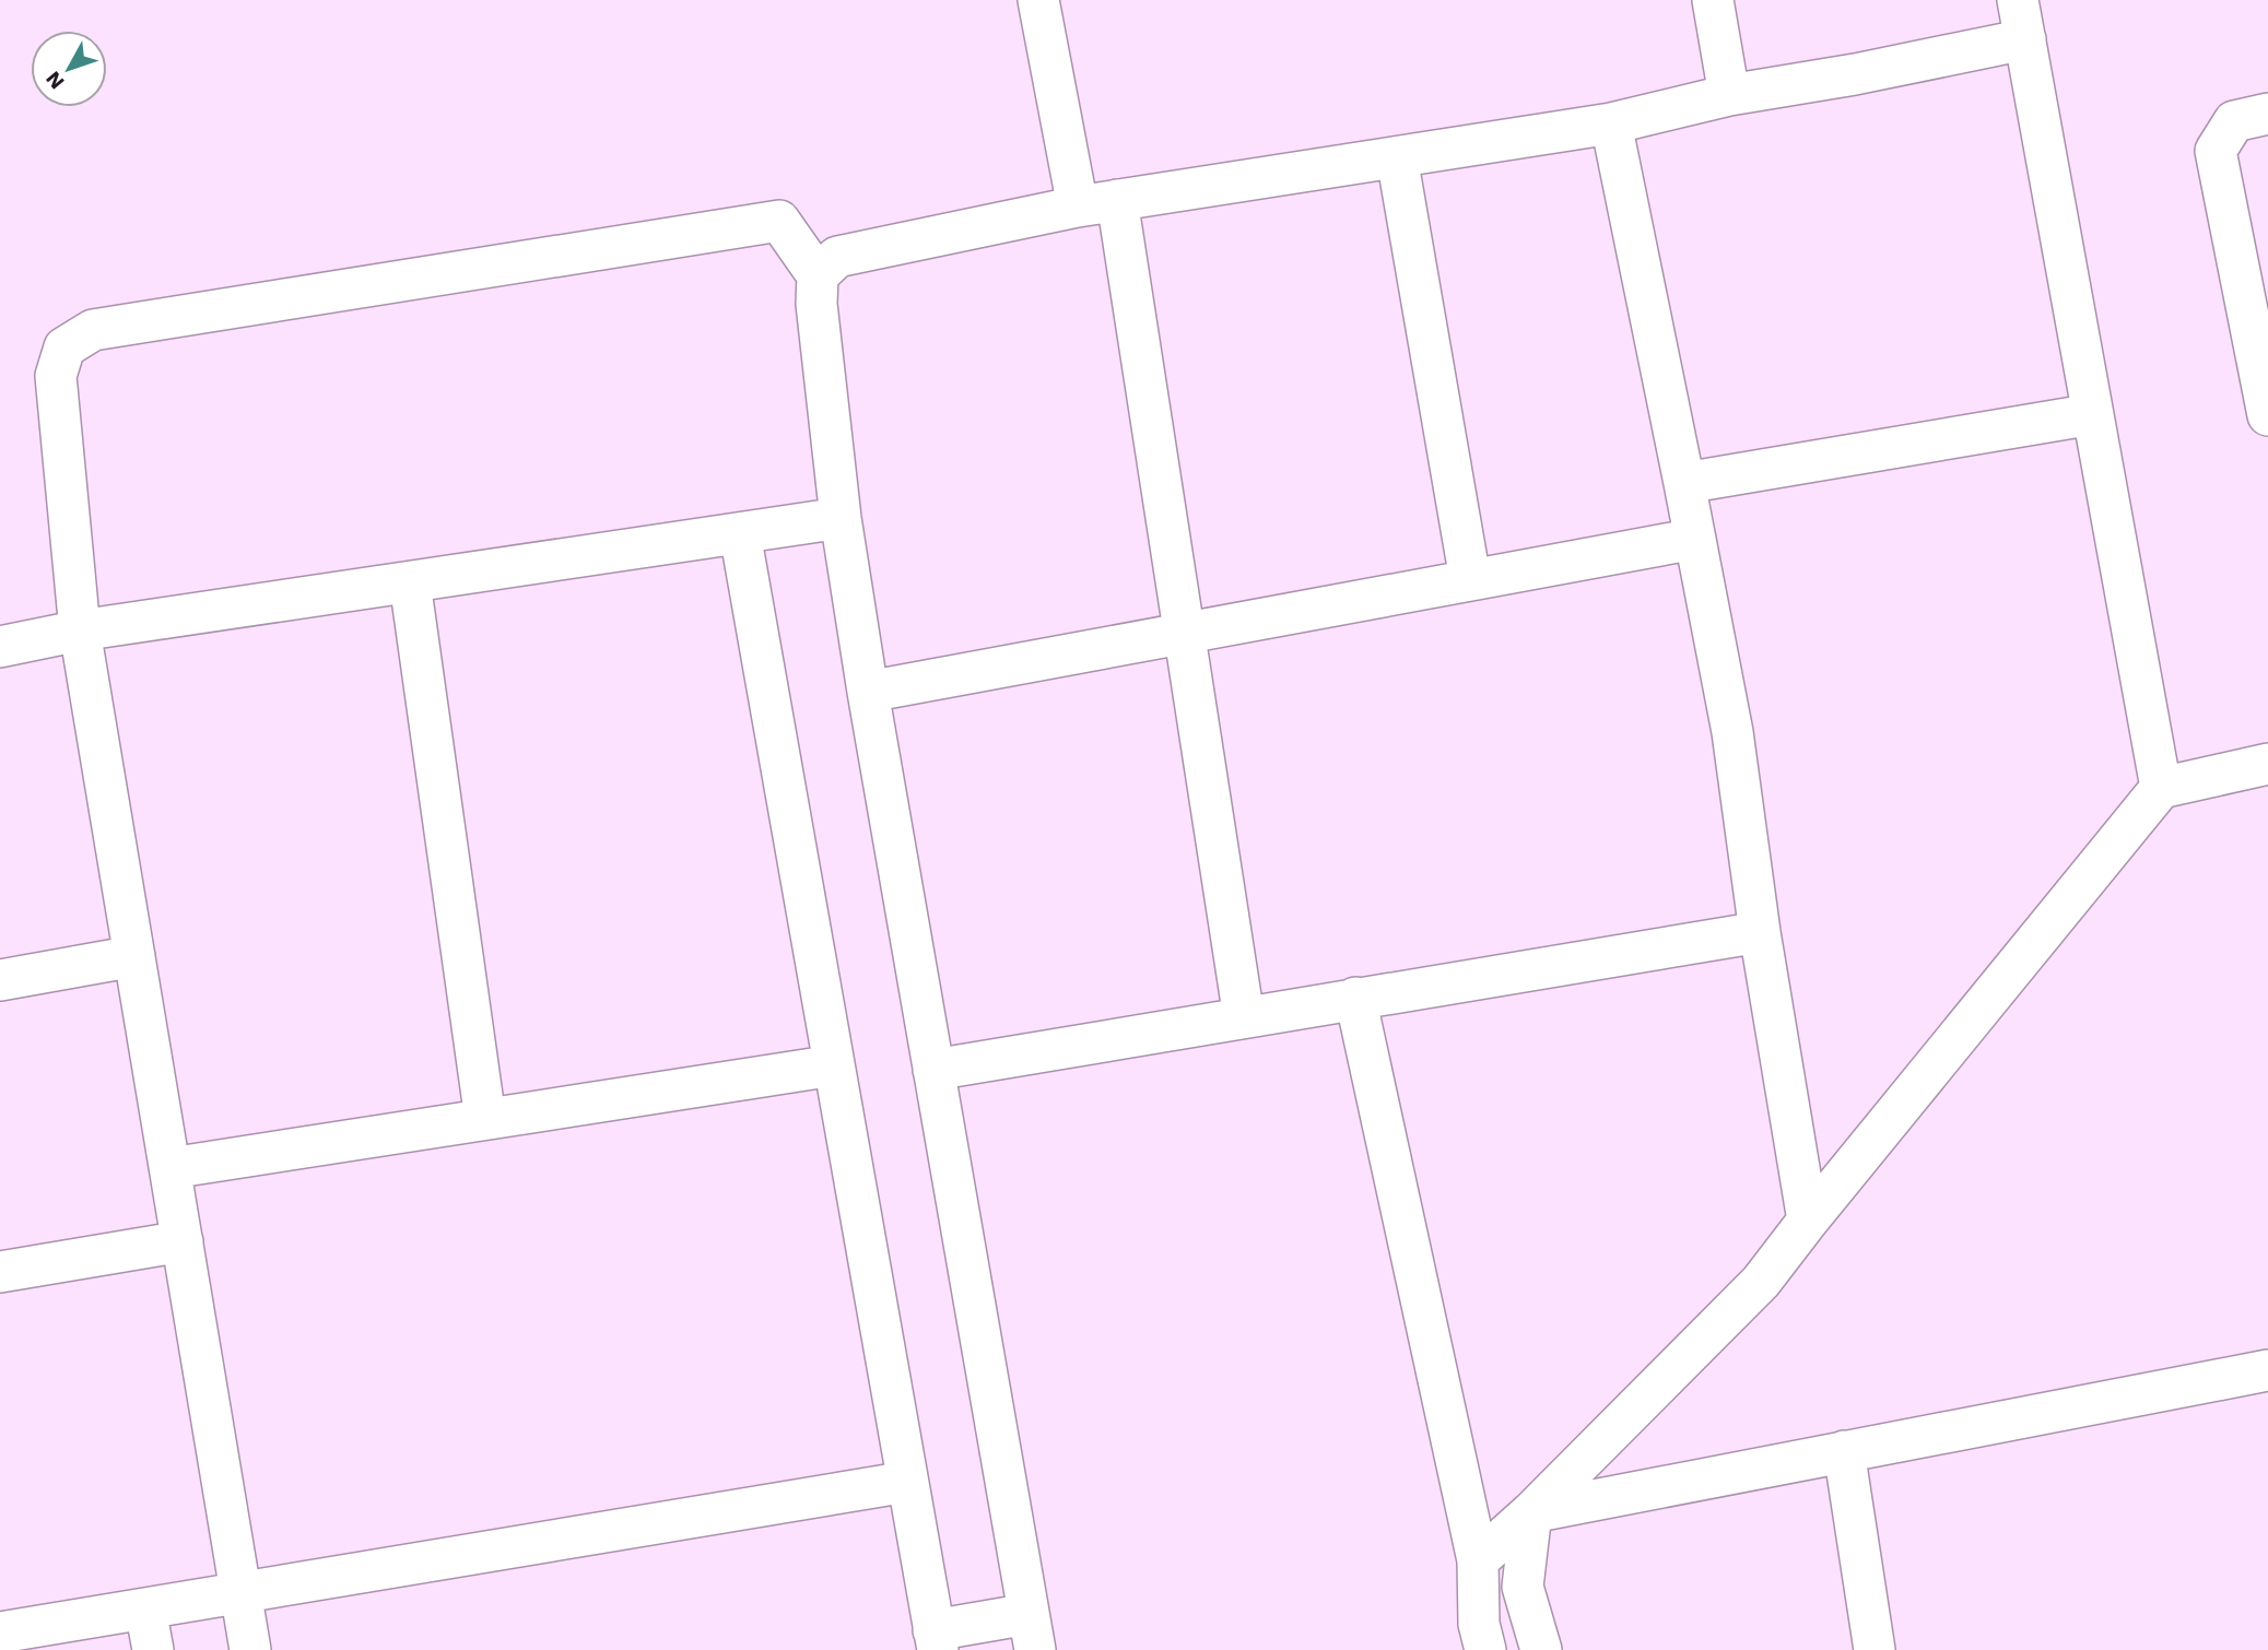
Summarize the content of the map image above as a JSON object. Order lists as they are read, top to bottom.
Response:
{
  "north": "bottom left"
}
